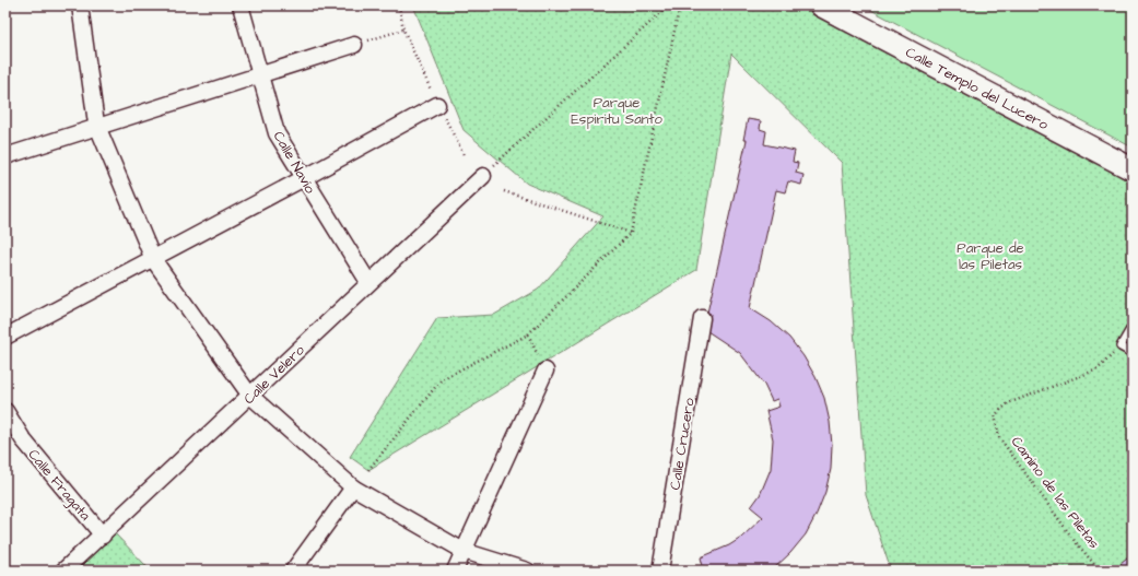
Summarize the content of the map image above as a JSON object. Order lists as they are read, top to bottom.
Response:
{
  "streets": {
    "street": [
      "Calle Templo del Lucero",
      "Calle Navío",
      "Calle Velero",
      "Calle Crucero",
      "Calle Fragata"
    ],
    "path": ["Camino de las Piletas"]
  },
  "crossings": [
    ["Calle Navío", "Calle Velero"],
    ["Calle Velero", "Calle Fragata"]
  ],
  "parks": ["Parque Espiritu Santo", "Parque de las Piletas"]
}
